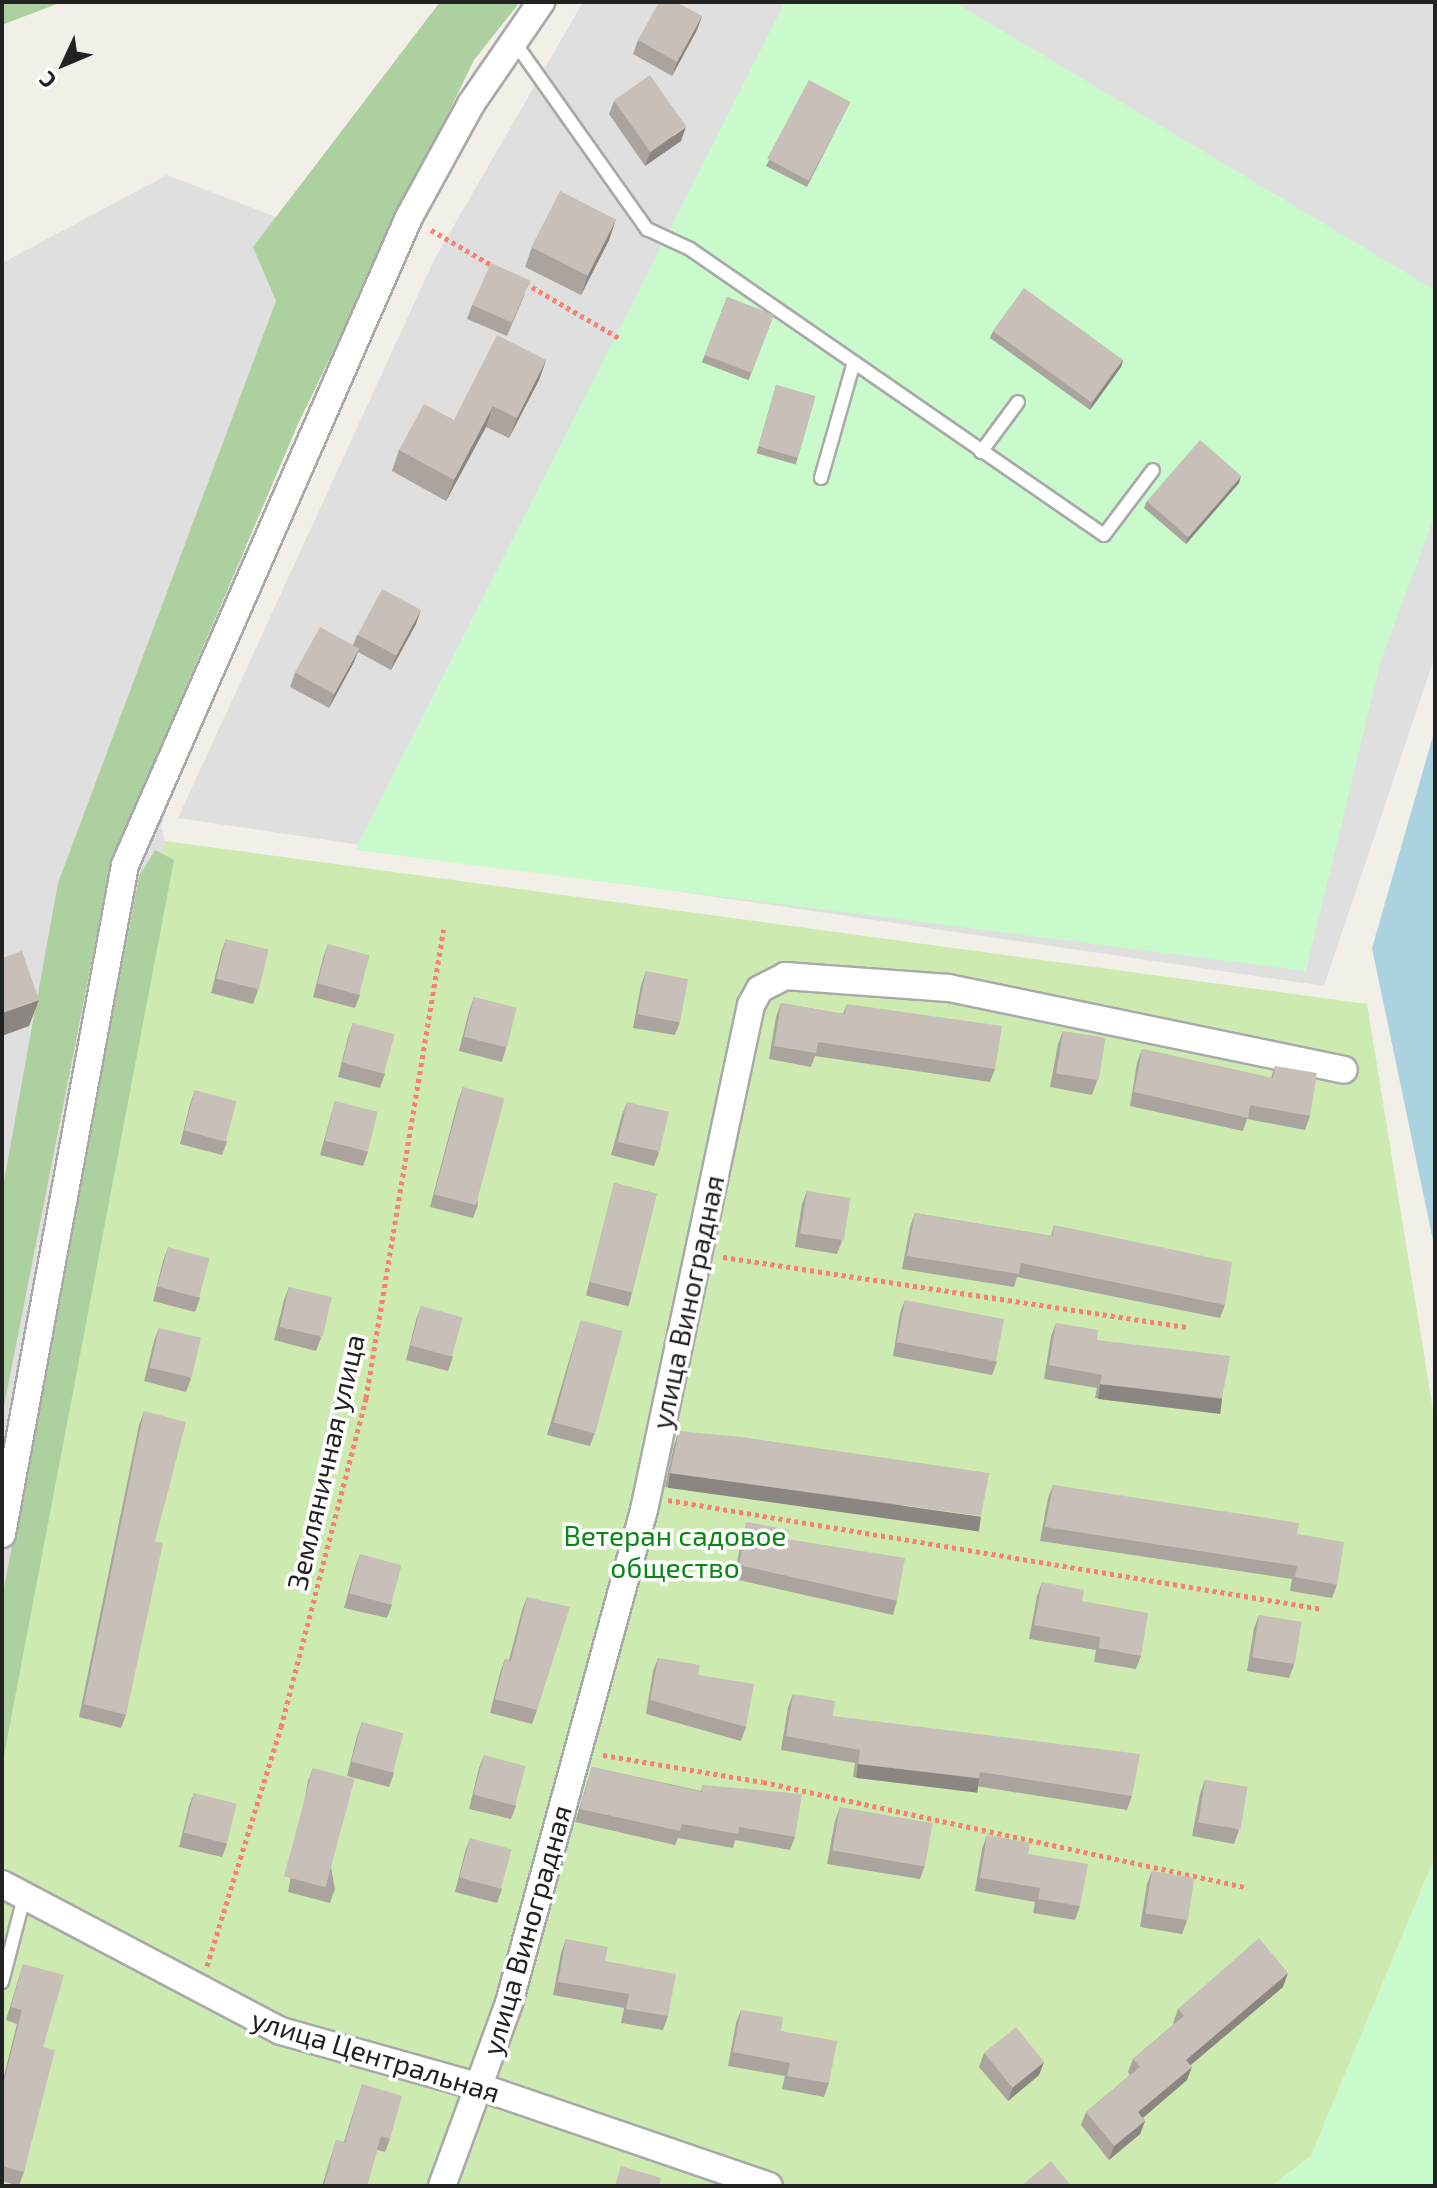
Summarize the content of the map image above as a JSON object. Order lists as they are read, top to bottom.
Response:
{
  "streets": {
    "street": ["улица Виноградная", "улица Центральная"],
    "path": ["Земляничная улица"]
  },
  "crossings": [
    ["улица Виноградная", "улица Центральная"],
    ["Земляничная улица", "улица Центральная"]
  ],
  "parks": ["Ветеран садовое общество"],
  "north": "bottom left"
}
